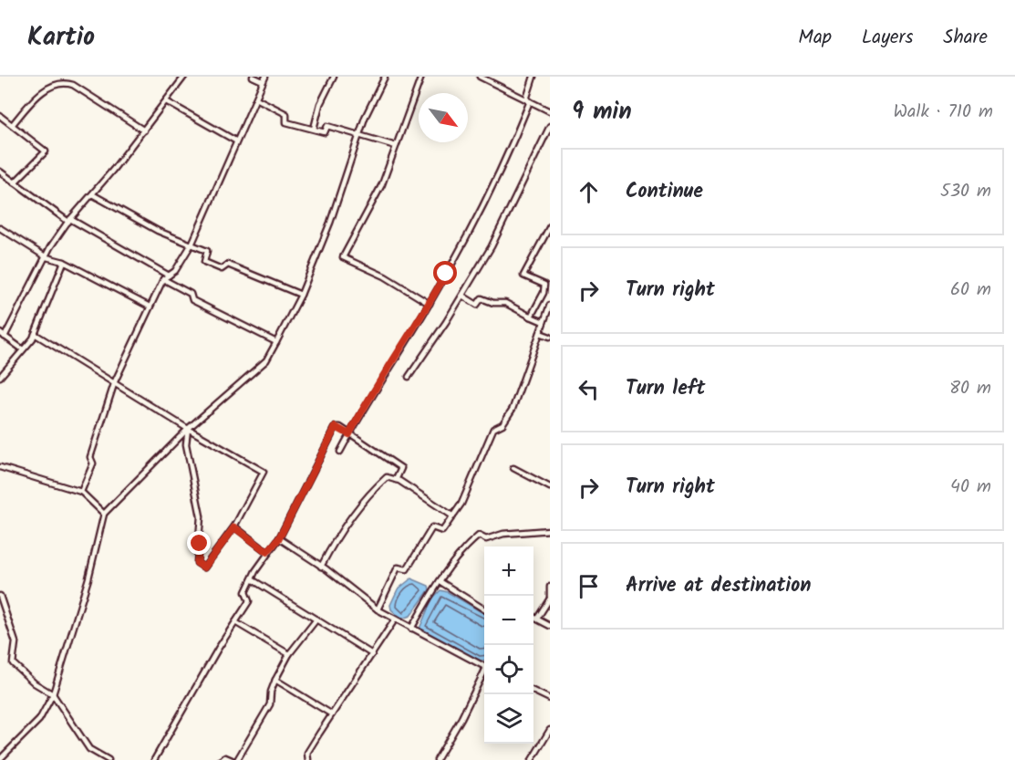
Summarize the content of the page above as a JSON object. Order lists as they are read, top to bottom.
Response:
{
  "north": "bottom right",
  "page": {
    "header": "Kartio",
    "nav": ["Map", "Layers", "Share"],
    "heading": ["9 min", "Walk · 710 m"],
    "list": [
      ["Continue", "530 m"],
      ["Turn right", "60 m"],
      ["Turn left", "80 m"],
      ["Turn right", "40 m"],
      "Arrive at destination"
    ],
    "map_buttons": ["+", "−"]
  }
}
